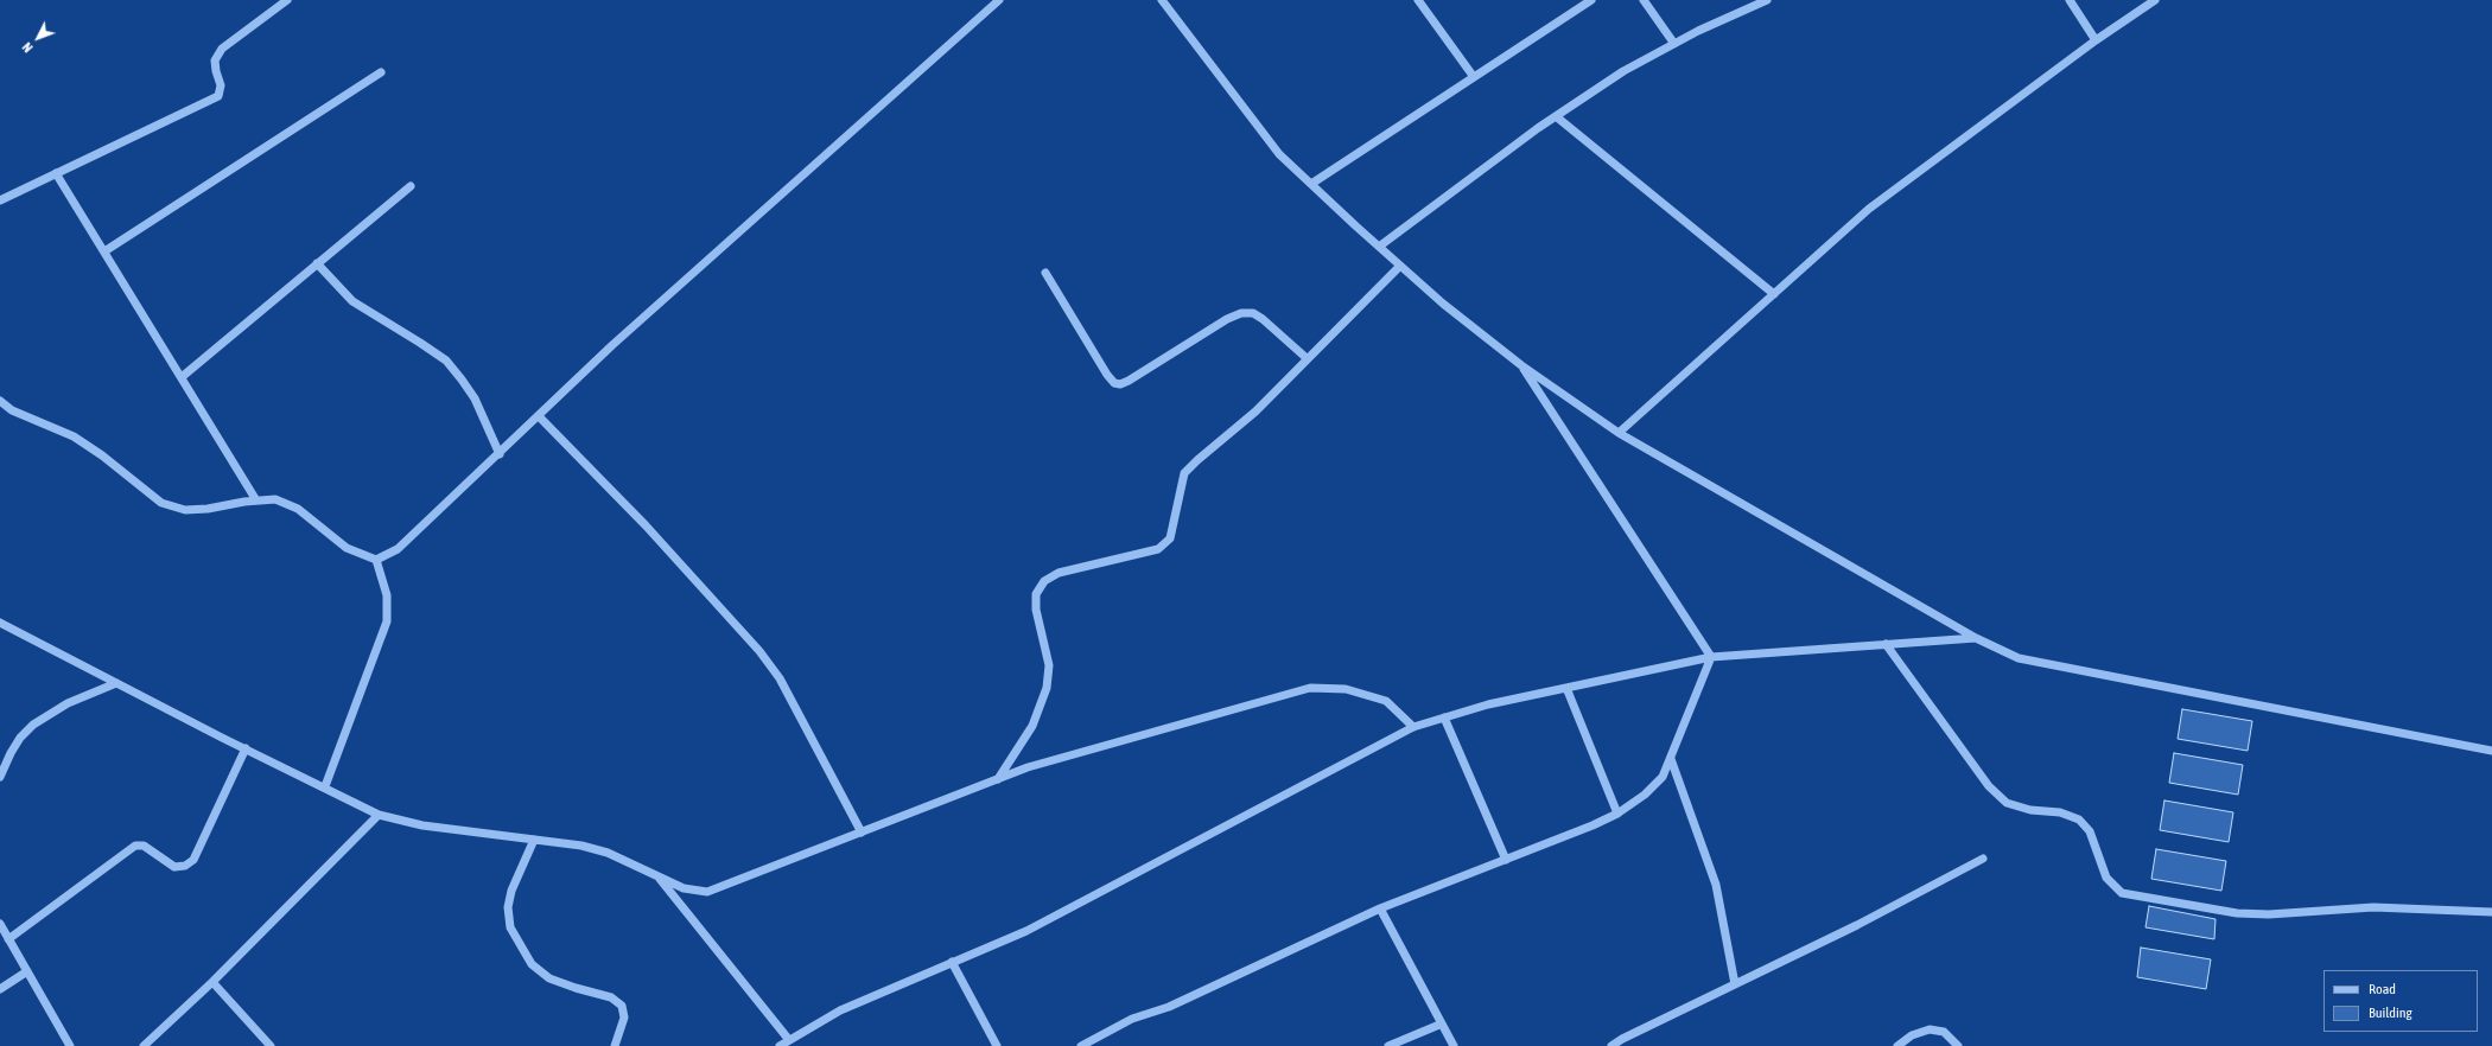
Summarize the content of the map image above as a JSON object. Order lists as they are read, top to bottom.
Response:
{
  "legend": ["Road", "Building"],
  "north": "bottom left"
}
